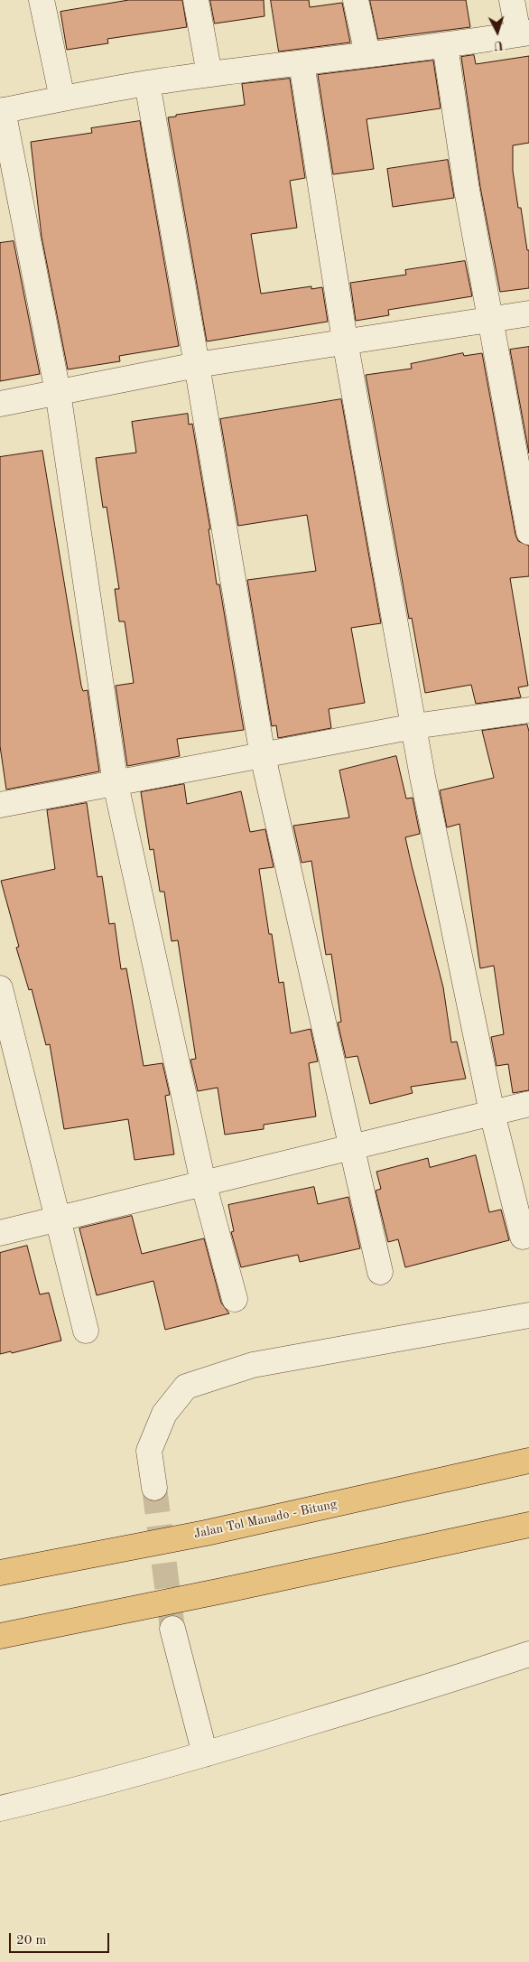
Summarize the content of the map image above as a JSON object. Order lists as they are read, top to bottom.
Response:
{
  "streets": {
    "highway": ["Jalan Tol Manado - Bitung"]
  },
  "scale_bar": "20 m",
  "north": "bottom"
}
